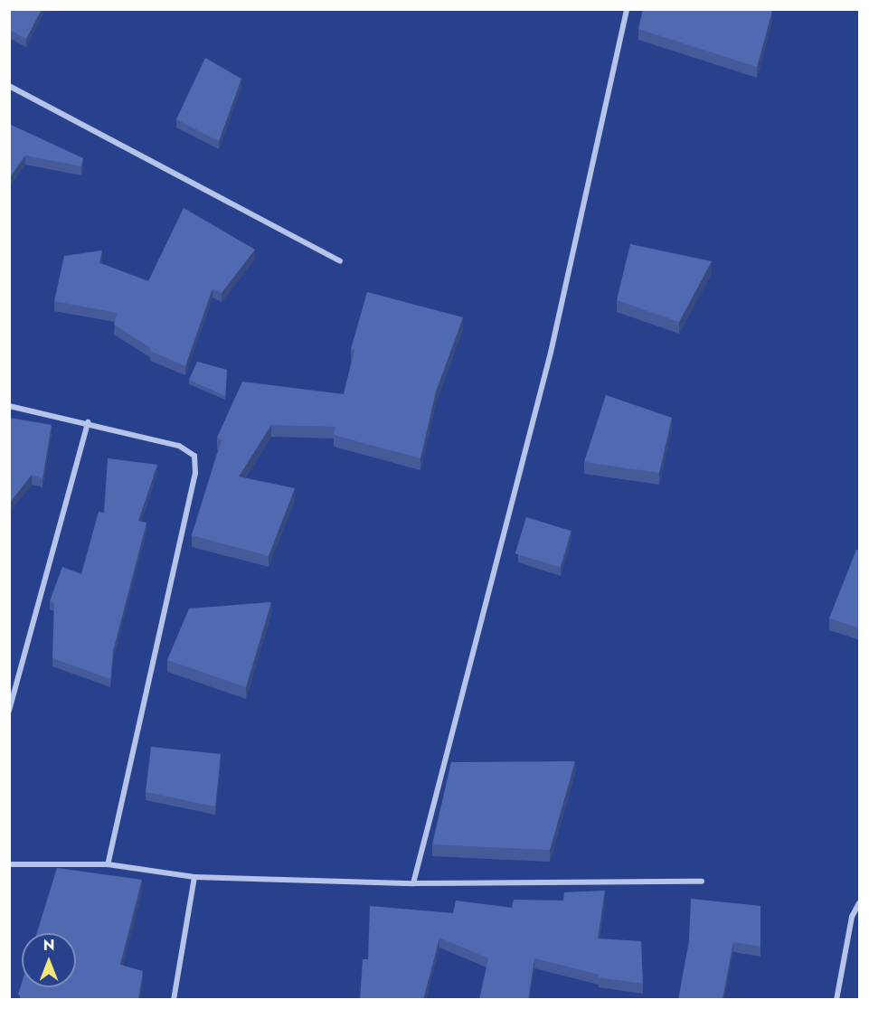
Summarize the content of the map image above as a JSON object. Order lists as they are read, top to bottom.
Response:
{
  "north": "top"
}
